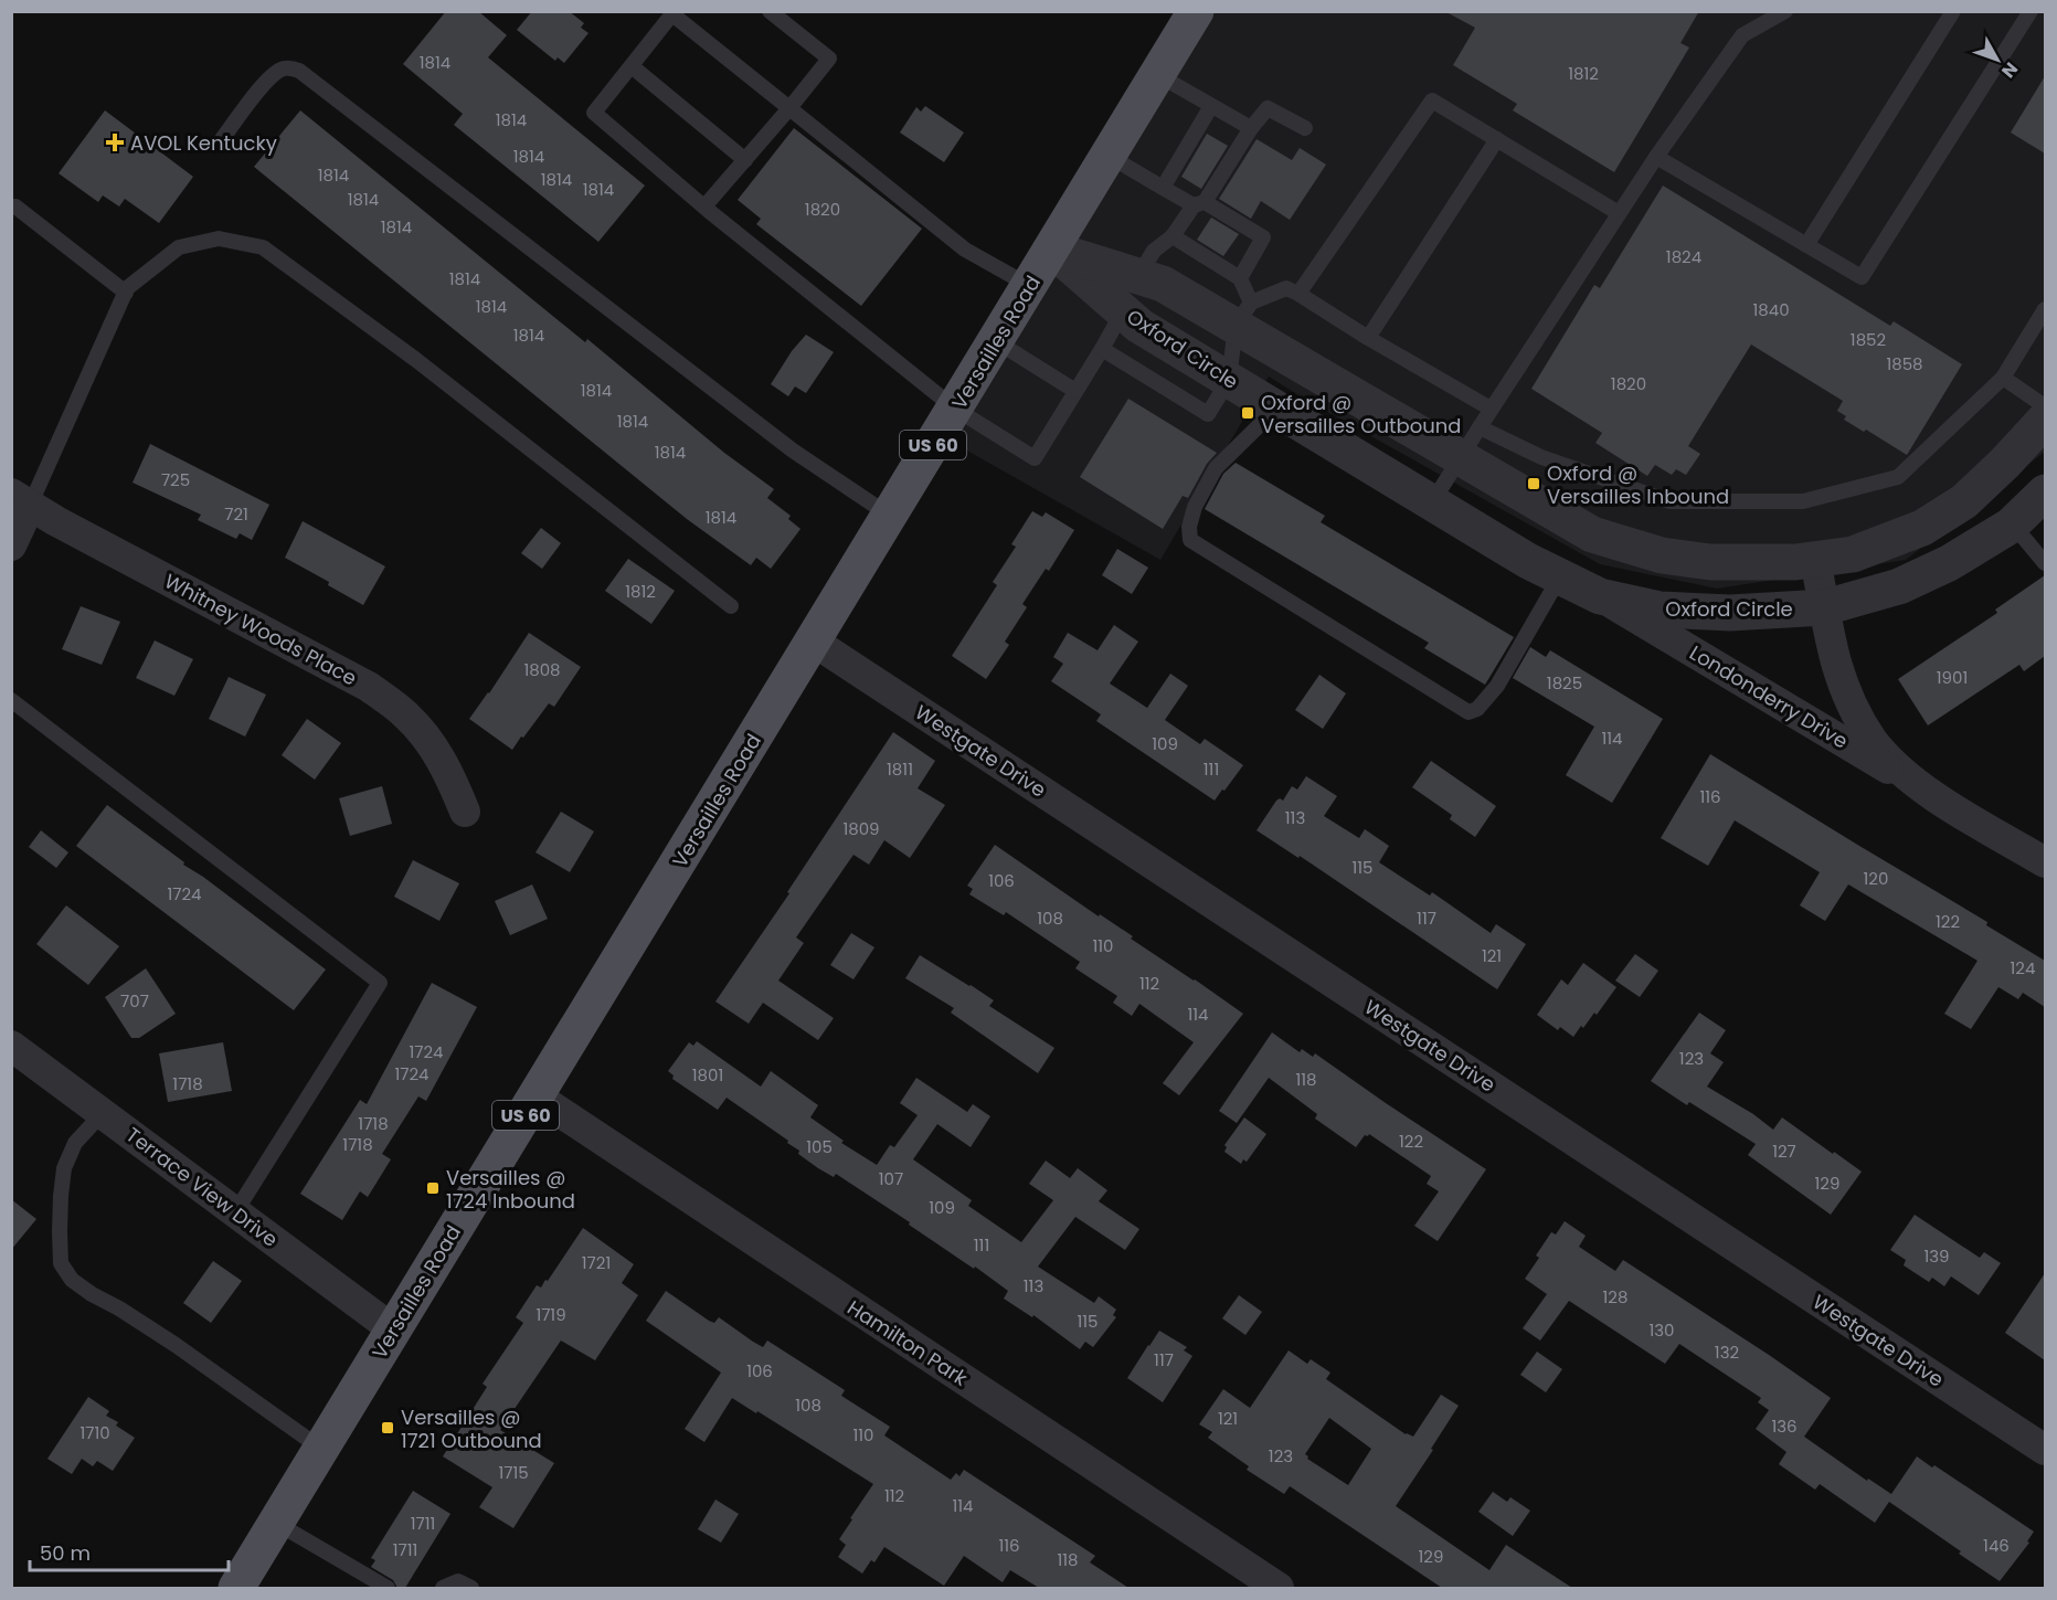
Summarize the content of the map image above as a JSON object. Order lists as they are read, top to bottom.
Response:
{
  "streets": {
    "main road": ["Versailles Road", "US 60"],
    "street": [
      "Oxford Circle",
      "Whitney Woods Place",
      "Londonderry Drive",
      "Westgate Drive",
      "Terrace View Drive",
      "Hamilton Park"
    ]
  },
  "crossings": [
    ["Versailles Road", "Oxford Circle"],
    ["Versailles Road", "Westgate Drive"],
    ["Versailles Road", "Terrace View Drive"],
    ["Versailles Road", "Hamilton Park"],
    ["Oxford Circle", "Londonderry Drive"]
  ],
  "places": {
    "health": ["AVOL Kentucky"],
    "transit": [
      "Oxford @ Versailles Outbound",
      "Oxford @ Versailles Inbound",
      "Versailles @ 1724 Inbound",
      "Versailles @ 1721 Outbound"
    ]
  },
  "house_numbers": [
    "1814",
    "1812",
    "1814",
    "1814",
    "1814",
    "1814",
    "1814",
    "1814",
    "1820",
    "1814",
    "1824",
    "1814",
    "1814",
    "1840",
    "1814",
    "1852",
    "1858",
    "1820",
    "1814",
    "1814",
    "1814",
    "725",
    "721",
    "1814",
    "1812",
    "1808",
    "1901",
    "1825",
    "114",
    "109",
    "1811",
    "111",
    "116",
    "113",
    "1809",
    "115",
    "120",
    "106",
    "1724",
    "108",
    "117",
    "122",
    "110",
    "121",
    "124",
    "112",
    "707",
    "114",
    "1724",
    "123",
    "1724",
    "1801",
    "118",
    "1718",
    "1718",
    "122",
    "1718",
    "105",
    "127",
    "107",
    "129",
    "109",
    "111",
    "139",
    "1721",
    "113",
    "128",
    "1719",
    "115",
    "130",
    "132",
    "117",
    "106",
    "108",
    "121",
    "136",
    "1710",
    "110",
    "123",
    "1715",
    "112",
    "114",
    "1711",
    "116",
    "146",
    "1711",
    "129",
    "118"
  ],
  "scale_bar": "50 m",
  "north": "bottom right"
}
